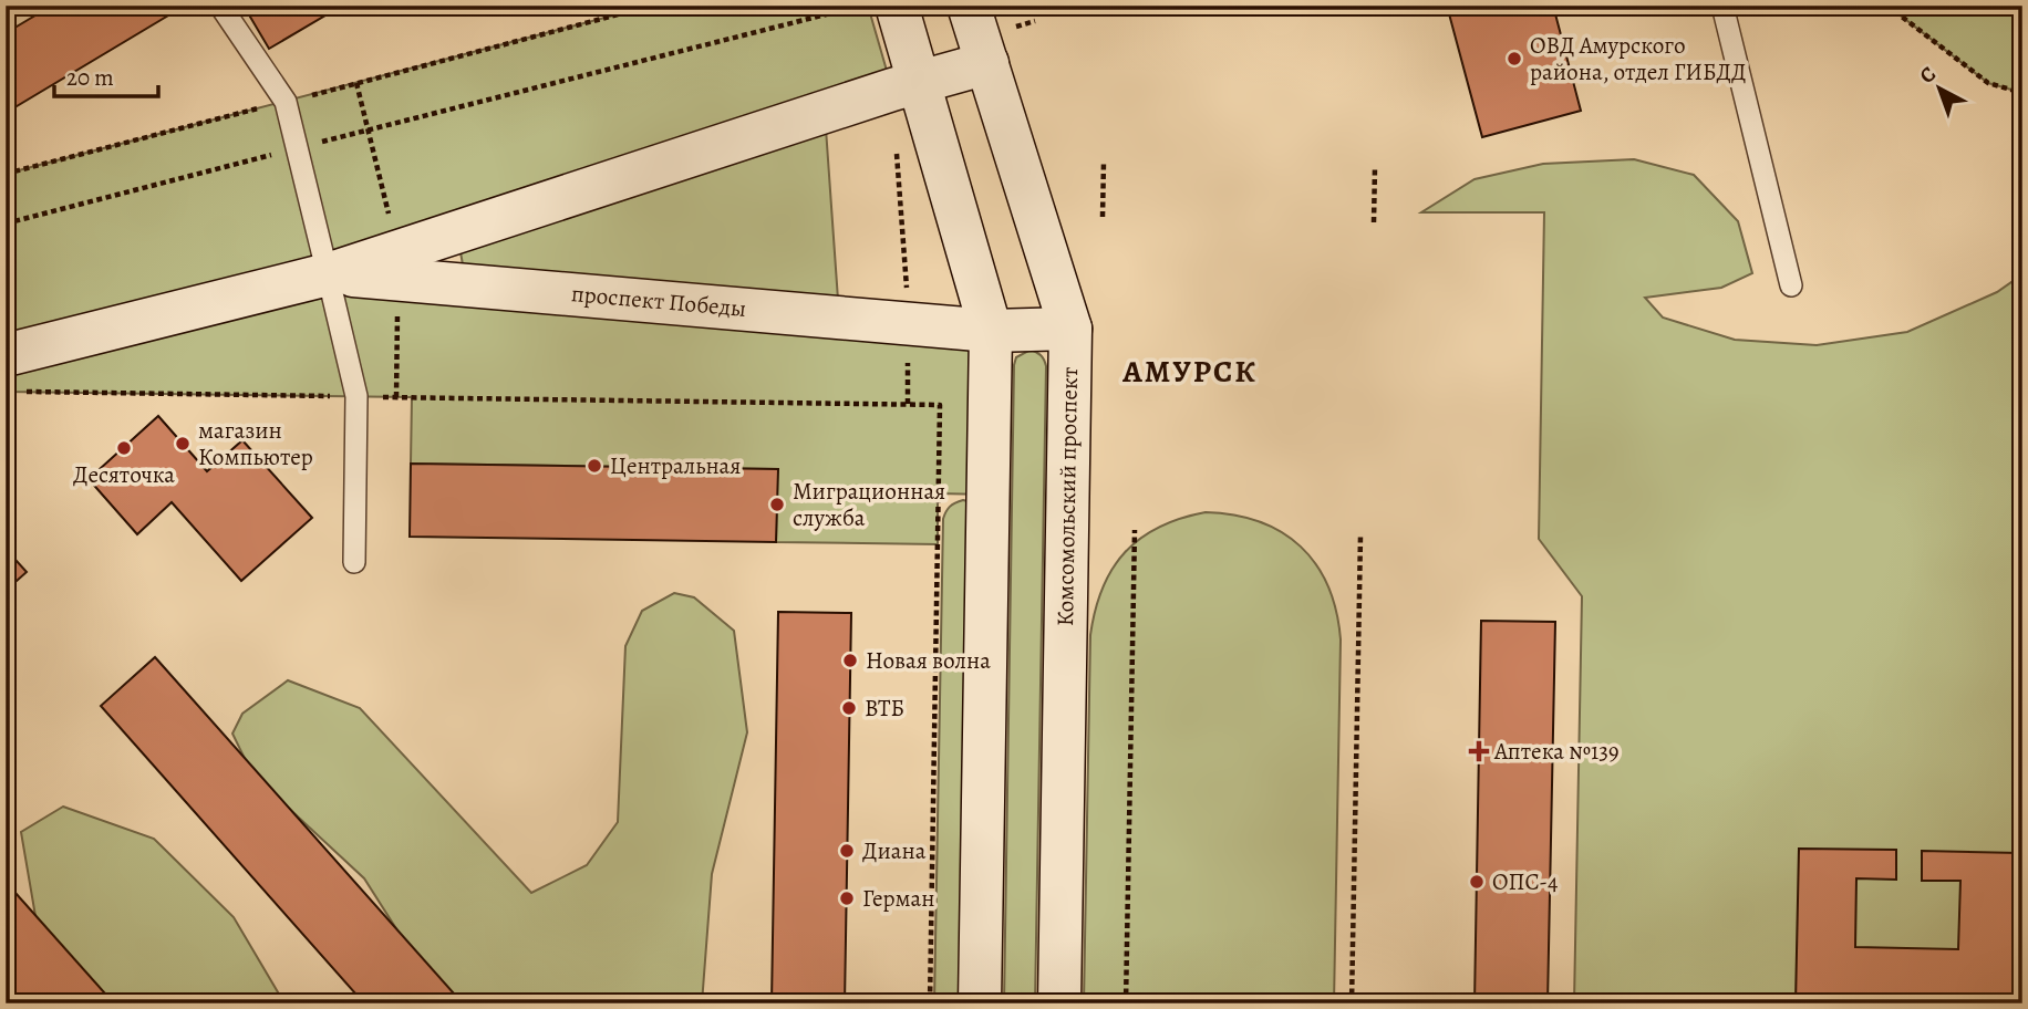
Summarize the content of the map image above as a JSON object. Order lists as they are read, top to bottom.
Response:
{
  "streets": {
    "street": ["проспект Победы", "Комсомольский проспект"]
  },
  "crossings": [
    ["проспект Победы", "Комсомольский проспект"]
  ],
  "districts": ["АМУРСК"],
  "places": {
    "other": [
      "ОВД Амурского района, отдел ГИБДД",
      "магазин Компьютер",
      "Десяточка",
      "Центральная",
      "Миграционная служба",
      "Новая волна",
      "ВТБ",
      "Диана",
      "ОПС-4",
      "Герман"
    ],
    "health": ["Аптека №139"]
  },
  "scale_bar": "20 m",
  "north": "top left"
}
